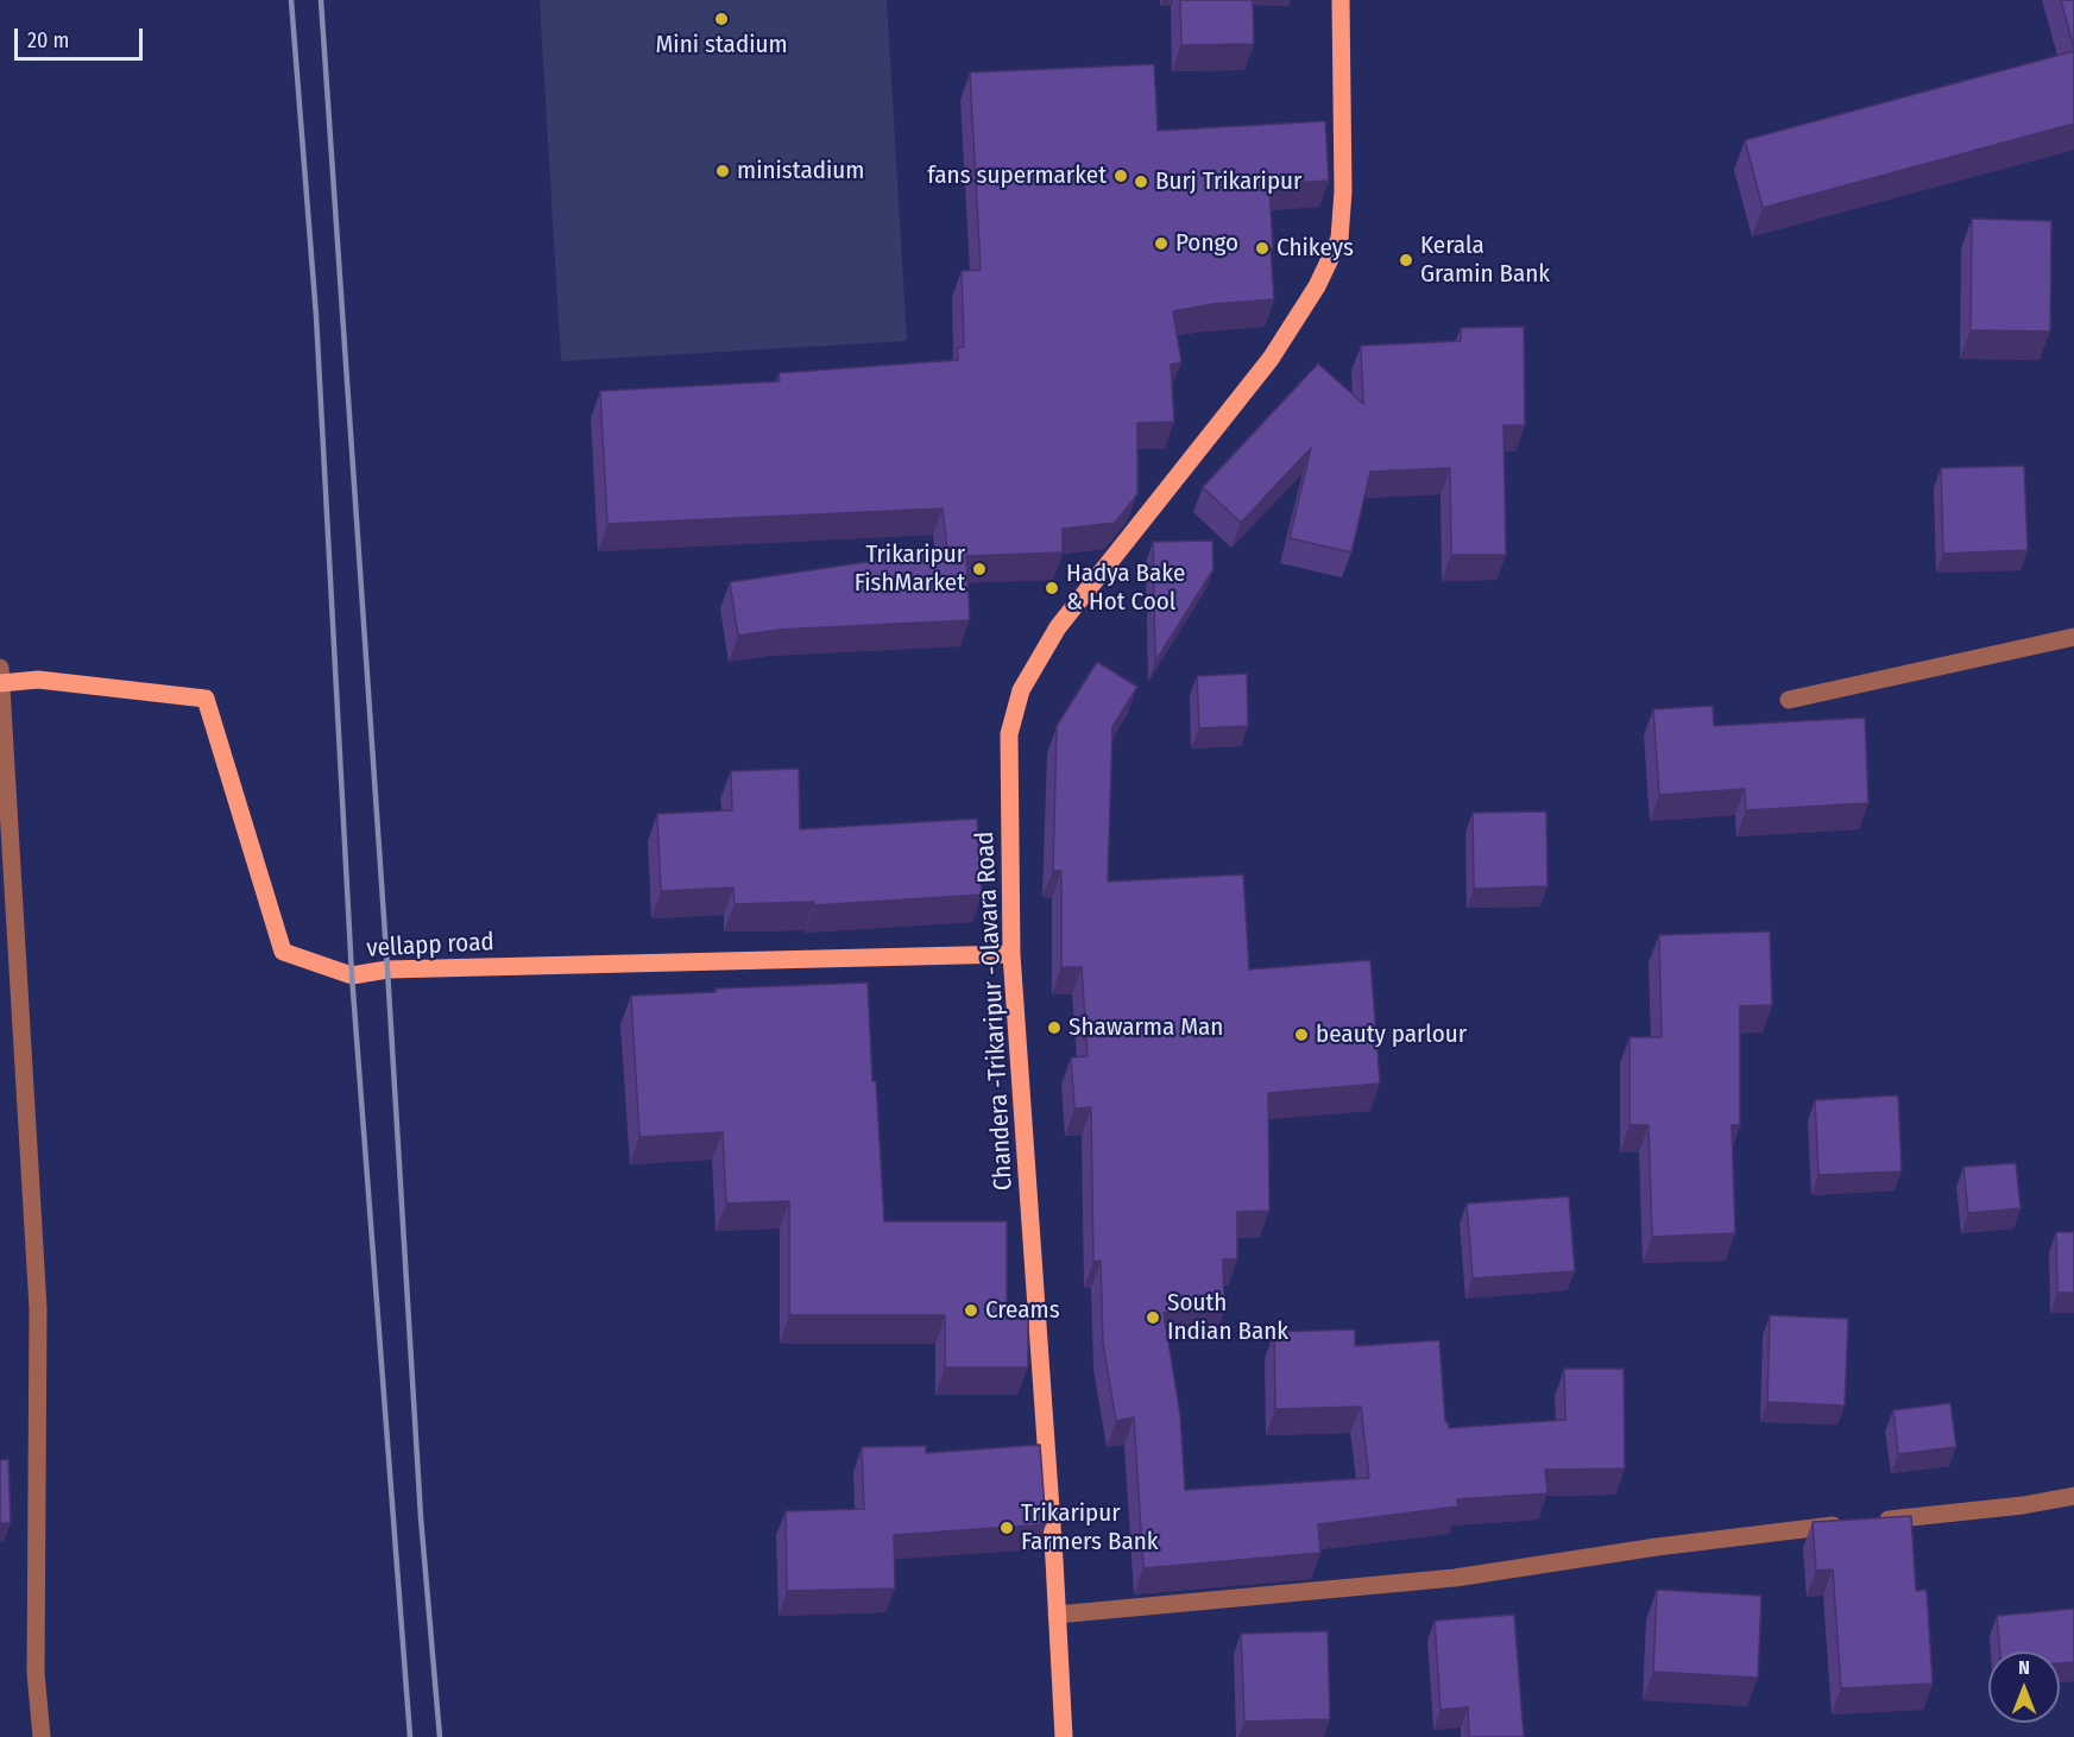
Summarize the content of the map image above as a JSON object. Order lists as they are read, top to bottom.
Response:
{
  "streets": {
    "main road": ["vellapp road", "Chandera -Trikaripur -Olavara Road"]
  },
  "crossings": [
    ["vellapp road", "Chandera -Trikaripur -Olavara Road"]
  ],
  "places": [
    "Mini stadium",
    "ministadium",
    "fans supermarket",
    "Burj Trikaripur",
    "Pongo",
    "Chikeys",
    "Kerala Gramin Bank",
    "Trikaripur FishMarket",
    "Hadya Bake & Hot Cool",
    "Shawarma Man",
    "beauty parlour",
    "Creams",
    "South Indian Bank",
    "Trikaripur Farmers Bank"
  ],
  "scale_bar": "20 m",
  "north": "top"
}
